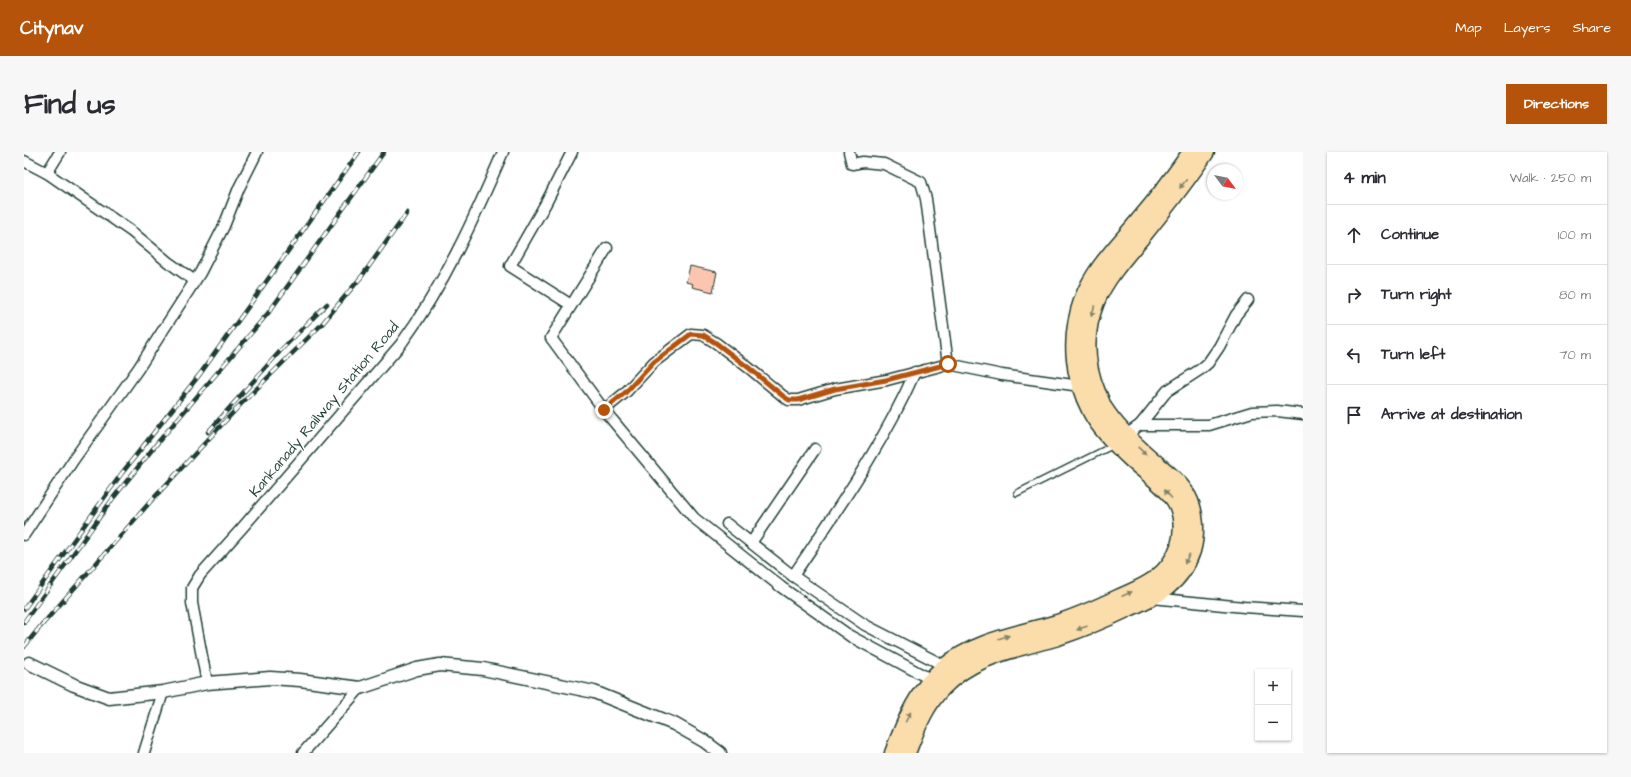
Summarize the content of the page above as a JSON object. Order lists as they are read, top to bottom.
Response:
{
  "streets": {
    "street": ["Kankanady Railway Station Road"]
  },
  "north": "bottom right",
  "page": {
    "header": "Citynav",
    "nav": ["Map", "Layers", "Share"],
    "buttons": "Directions",
    "title": "Find us",
    "heading": ["4 min", "Walk · 250 m"],
    "list": [
      ["Continue", "100 m"],
      ["Turn right", "80 m"],
      ["Turn left", "70 m"],
      "Arrive at destination"
    ],
    "map_buttons": ["+", "−"]
  }
}
